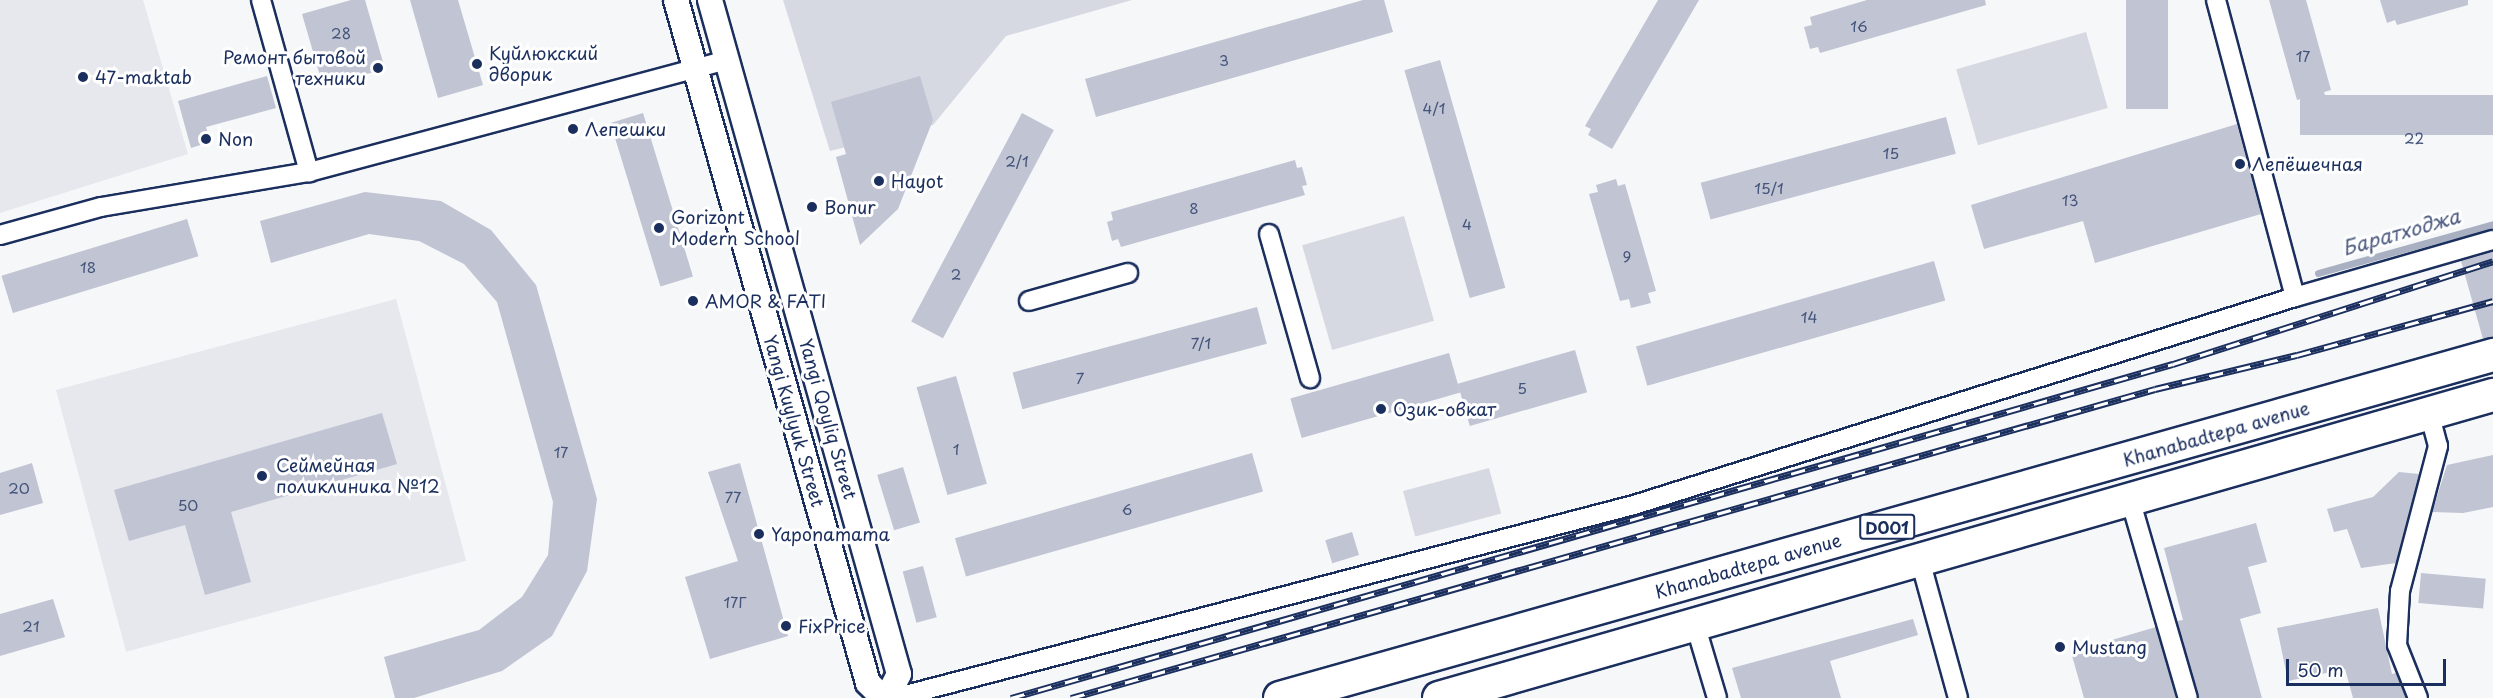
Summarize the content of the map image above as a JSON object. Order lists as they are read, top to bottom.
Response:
{
  "streets": {
    "highway": ["Khanabadtepa avenue", "D001"],
    "main road": ["Yangi Qoyliq Street", "Yangi Kuylyuk Street"]
  },
  "crossings": [
    ["Yangi Qoyliq Street", "Yangi Kuylyuk Street"]
  ],
  "water": ["Баратходжа"],
  "places": [
    "Куйлюкский дворик",
    "Ремонт бытовой техники",
    "47-maktab",
    "Лепешки",
    "Non",
    "Лепёшечная",
    "Hayot",
    "Bonur",
    "Gorizont Modern School",
    "AMOR & FATI",
    "Озик-овкат",
    "Сеймейная поликлиника №12",
    "Yaponamama",
    "FixPrice",
    "Mustang"
  ],
  "house_numbers": [
    "16",
    "28",
    "17",
    "3",
    "4/1",
    "22",
    "15",
    "2/1",
    "15/1",
    "13",
    "8",
    "4",
    "9",
    "18",
    "2",
    "14",
    "7/1",
    "7",
    "5",
    "1",
    "17",
    "20",
    "77",
    "50",
    "6",
    "17Г",
    "21"
  ],
  "scale_bar": "50 m"
}
